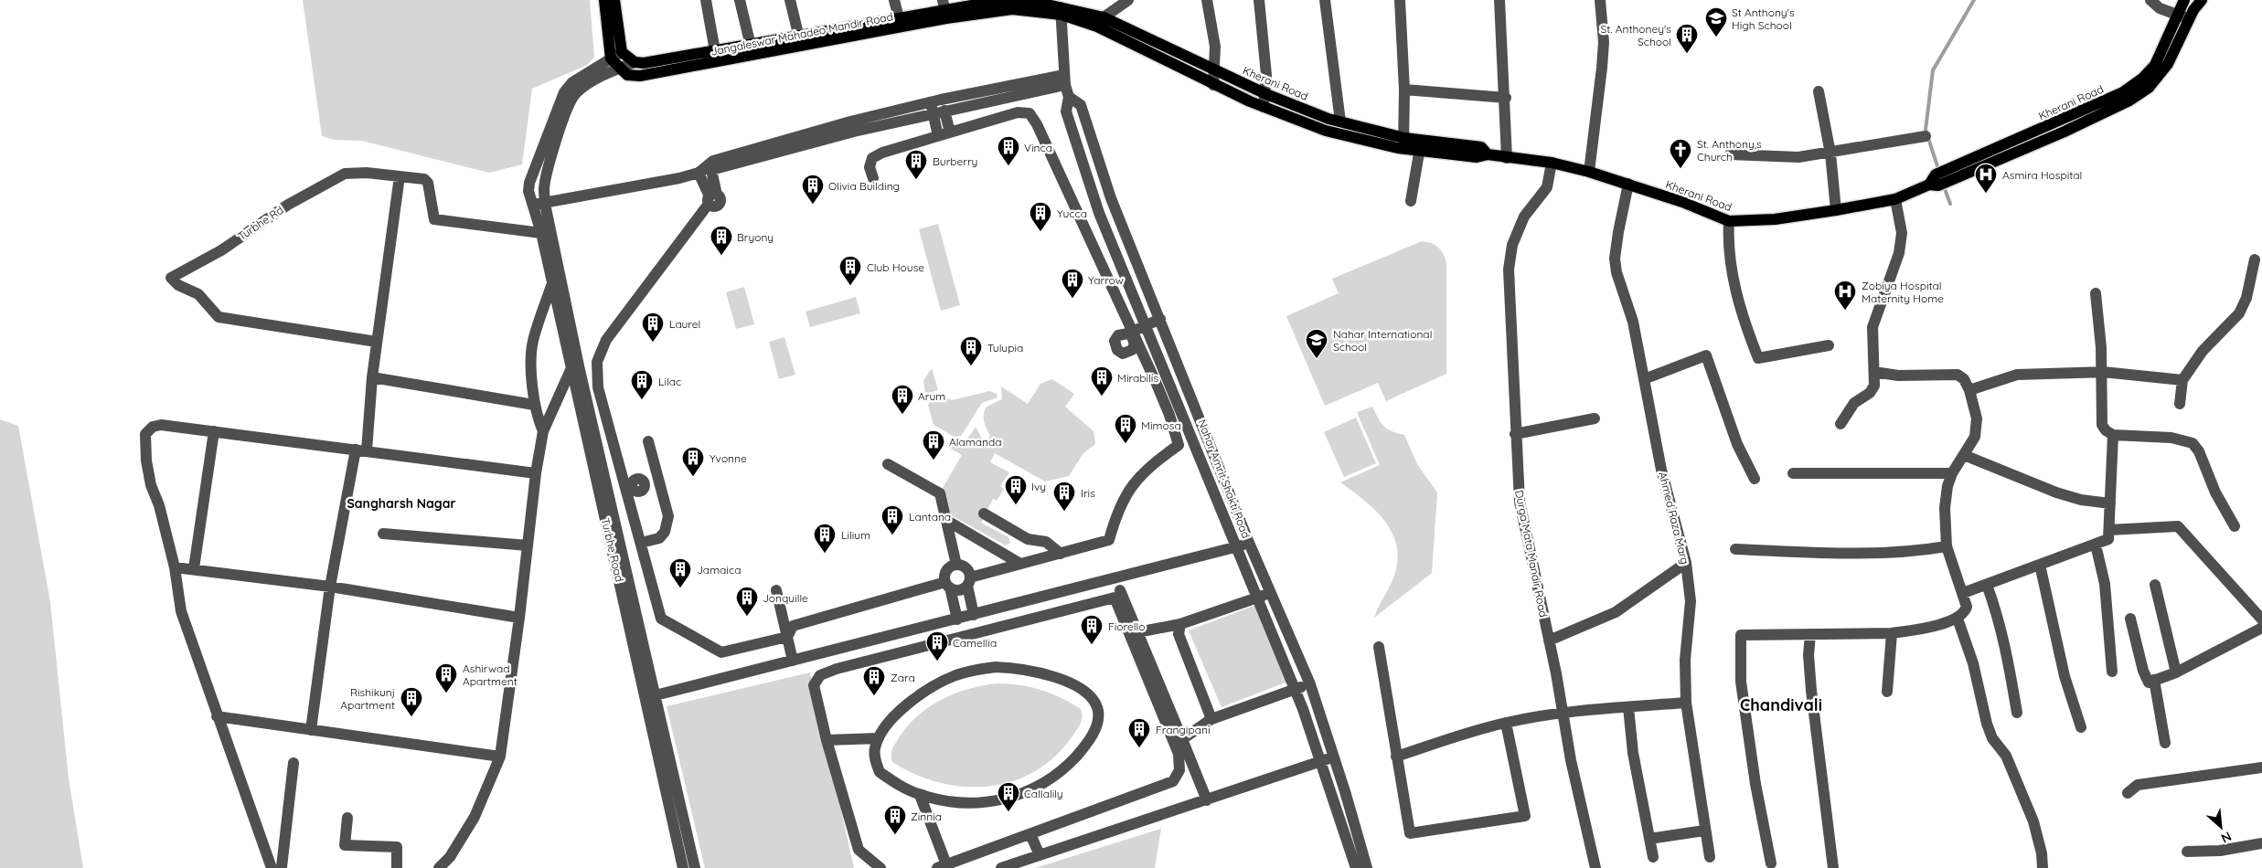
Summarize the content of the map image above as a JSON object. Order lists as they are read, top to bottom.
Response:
{
  "streets": {
    "main road": ["Jangaleswar Mahadeo Mandir Road", "Kherani Road"],
    "street": [
      "Turbhe Rd",
      "Nahar Amrit Shakti Road",
      "Ahmed Raza Marg",
      "Durga Mata Mandir Road"
    ]
  },
  "crossings": [
    ["Jangaleswar Mahadeo Mandir Road", "Kherani Road"],
    ["Jangaleswar Mahadeo Mandir Road", "Nahar Amrit Shakti Road"],
    ["Kherani Road", "Nahar Amrit Shakti Road"],
    ["Kherani Road", "Ahmed Raza Marg"],
    ["Kherani Road", "Durga Mata Mandir Road"]
  ],
  "districts": ["Sangharsh Nagar", "Chandivali"],
  "places": {
    "school or university": ["St Anthony's High School", "Nahar International School"],
    "building": [
      "St. Anthoney's School",
      "Vinca",
      "Burberry",
      "Olivia Building",
      "Yucca",
      "Bryony",
      "Club House",
      "Yarrow",
      "Laurel",
      "Tulupia",
      "Mirabilis",
      "Lilac",
      "Arum",
      "Mimosa",
      "Alamanda",
      "Yvonne",
      "Ivy",
      "Iris",
      "Lantana",
      "Lilium",
      "Jamaica",
      "Jonquille",
      "Fiorello",
      "Camellia",
      "Ashirwad Apartment",
      "Zara",
      "Rishikunj Apartment",
      "Frangipani",
      "Callalily",
      "Zinnia"
    ],
    "church": ["St. Anthony,s Church"],
    "hospital": ["Asmira Hospital", "Zobiya Hospital Maternity Home"]
  },
  "north": "bottom right"
}
